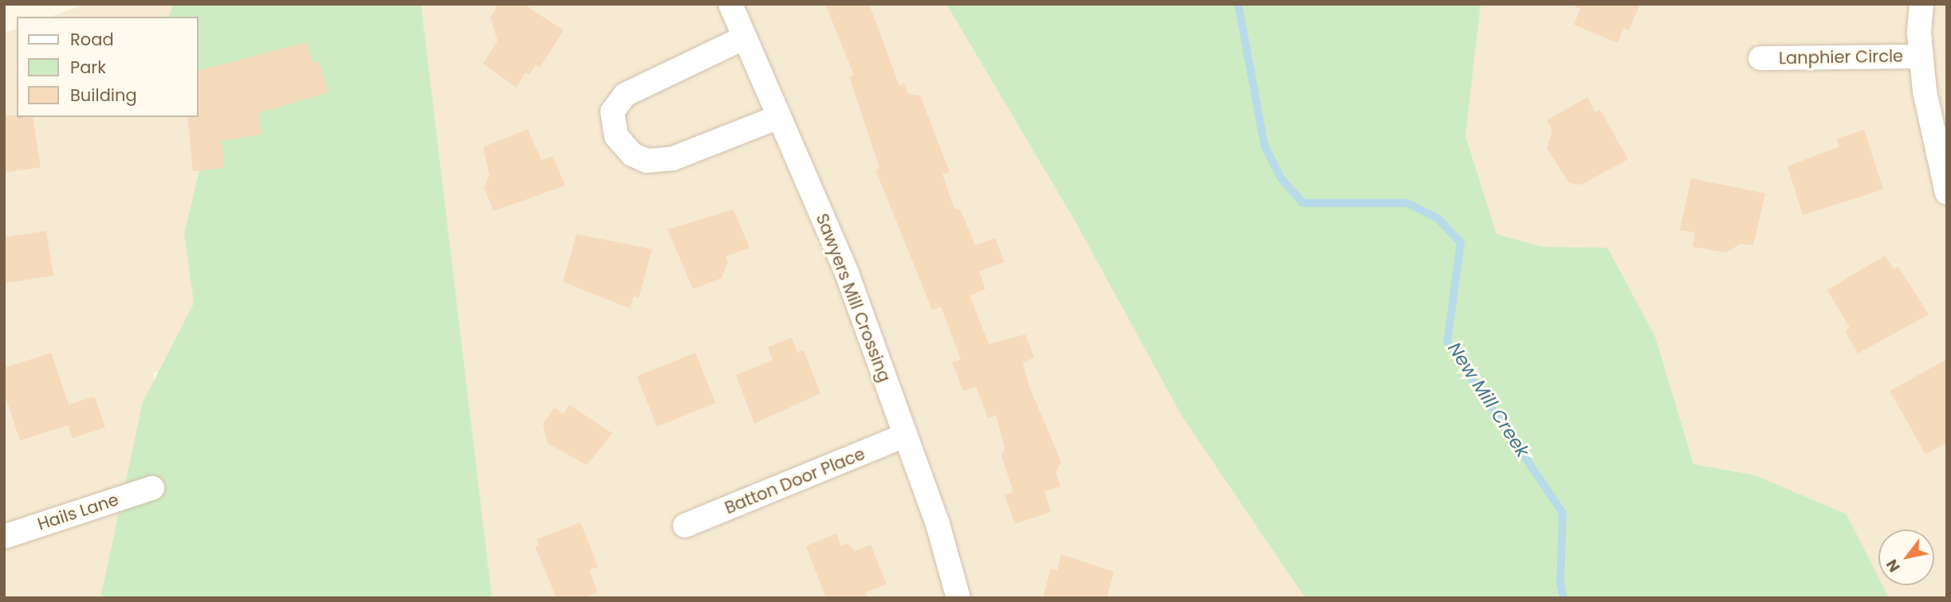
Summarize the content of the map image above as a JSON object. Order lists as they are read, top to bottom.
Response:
{
  "streets": {
    "street": [
      "Lanphier Circle",
      "Sawyers Mill Crossing",
      "Batton Door Place",
      "Hails Lane"
    ]
  },
  "crossings": [
    ["Sawyers Mill Crossing", "Batton Door Place"]
  ],
  "water": ["New Mill Creek"],
  "legend": ["Road", "Park", "Building"],
  "north": "bottom left"
}
